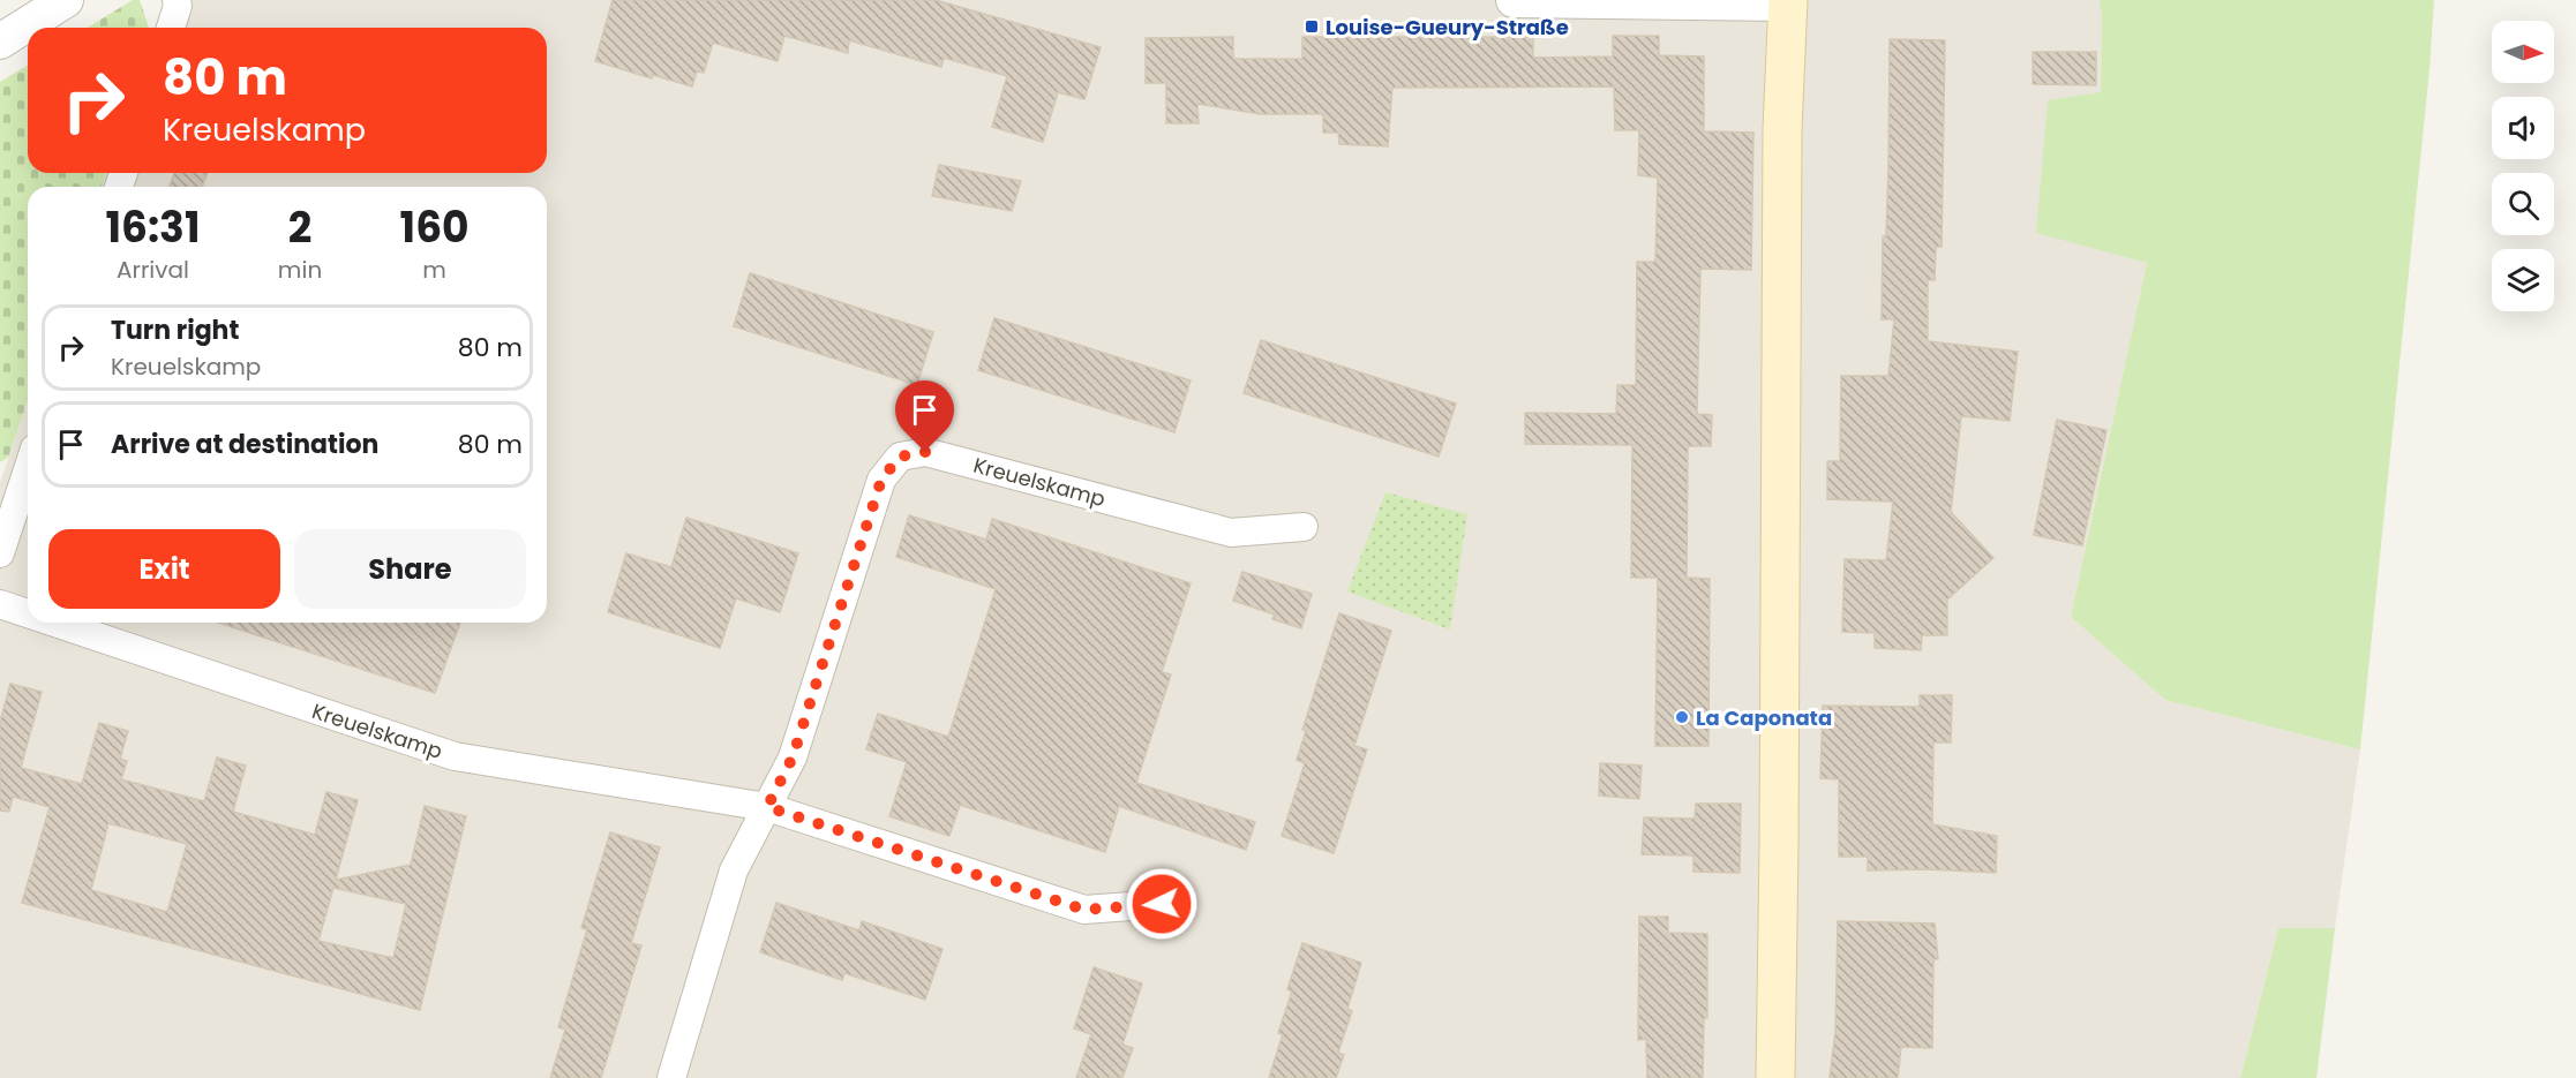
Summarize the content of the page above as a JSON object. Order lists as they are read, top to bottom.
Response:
{
  "streets": {
    "street": ["Kreuelskamp"]
  },
  "places": {
    "transit": ["Louise-Gueury-Straße"],
    "other": ["La Caponata"]
  },
  "north": "right",
  "page": {
    "turn": ["80 m", "Kreuelskamp"],
    "eta": [
      "16:31",
      "Arrival",
      "2",
      "min",
      "160",
      "m"
    ],
    "list": [
      {
        "name": "Turn right",
        "note": "Kreuelskamp",
        "value": "80 m"
      },
      {
        "name": "Arrive at destination",
        "value": "80 m"
      }
    ],
    "buttons": ["Exit", "Share"]
  }
}
